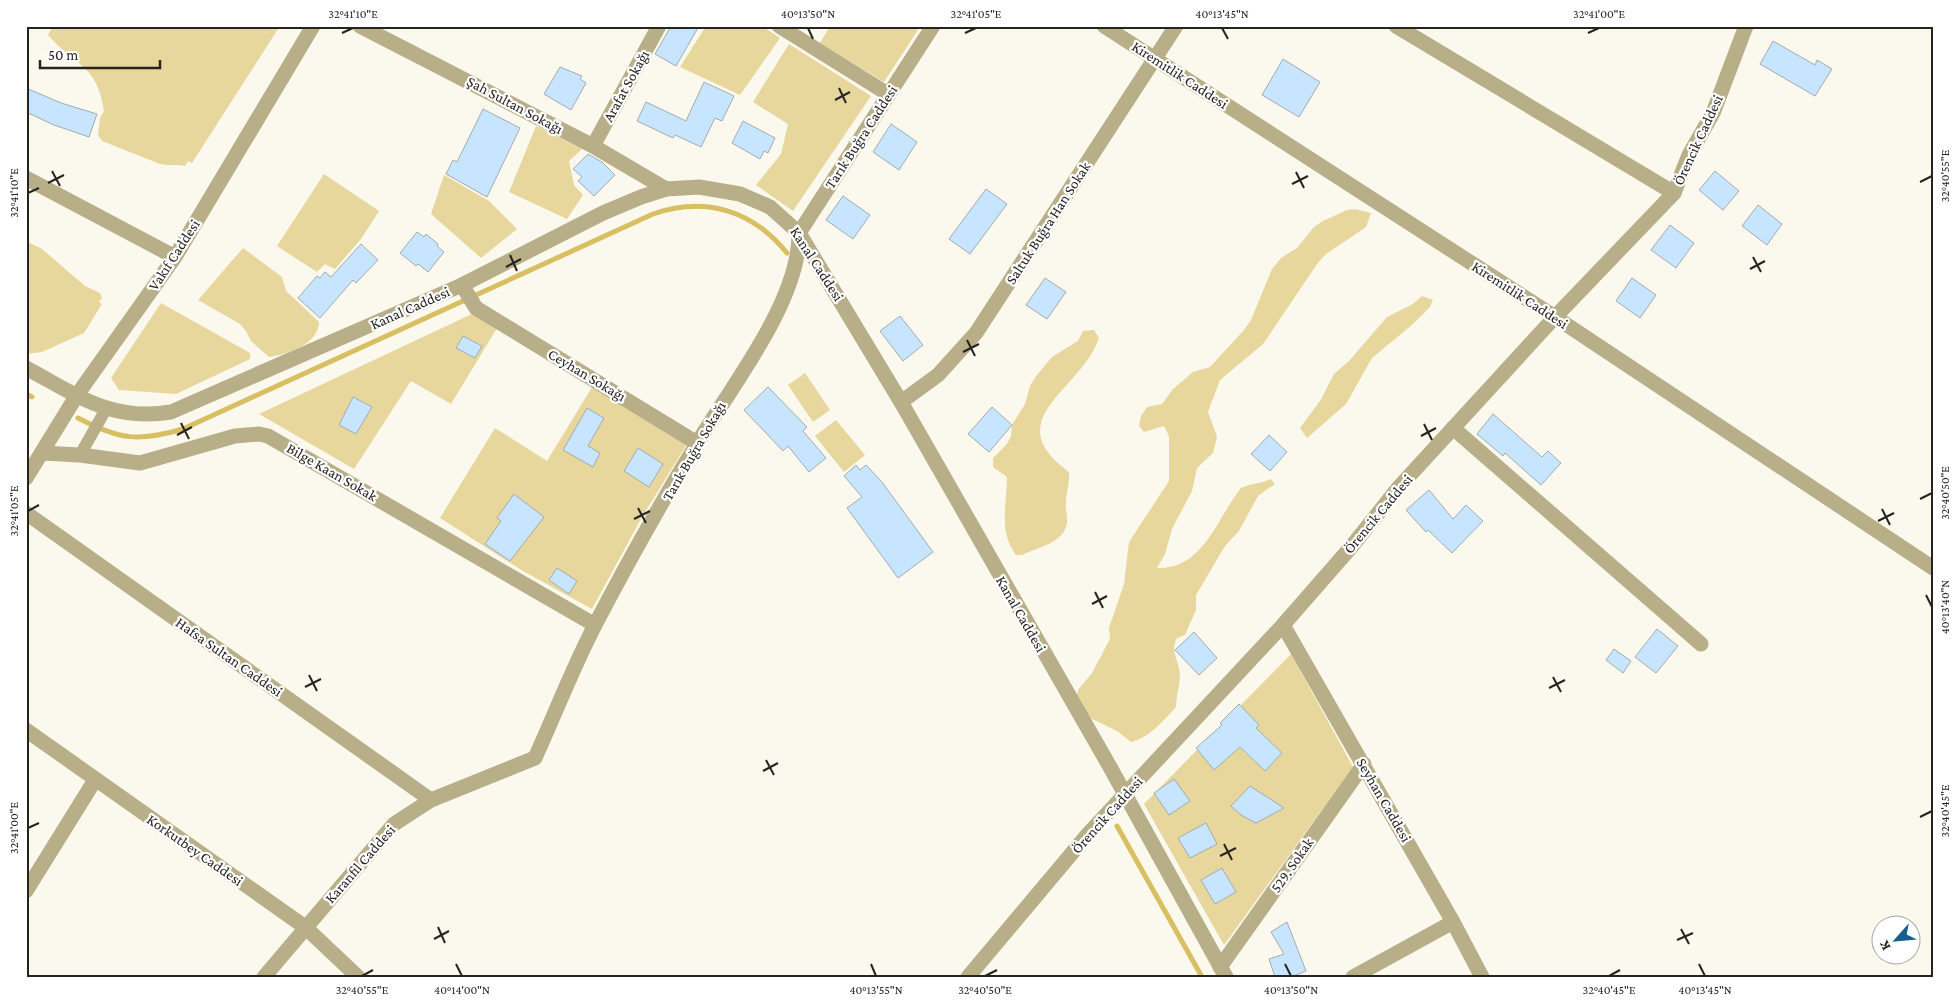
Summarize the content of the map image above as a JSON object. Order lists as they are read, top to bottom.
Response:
{
  "streets": {
    "street": [
      "Kiremitlik Caddesi",
      "Arafat Sokağı",
      "Şah Sultan Sokağı",
      "Tarık Buğra Caddesi",
      "Örencik Caddesi",
      "Saltuk Buğra Han Sokak",
      "Vakıf Caddesi",
      "Kanal Caddesi",
      "Ceyhan Sokağı",
      "Tarık Buğra Sokağı",
      "Bilge Kaan Sokak",
      "Hafsa Sultan Caddesi",
      "Seyhan Caddesi",
      "Korkutbey Caddesi",
      "Karanfil Caddesi",
      "529. Sokak"
    ]
  },
  "crossings": [
    ["Kiremitlik Caddesi", "Örencik Caddesi"],
    ["Kiremitlik Caddesi", "Saltuk Buğra Han Sokak"],
    ["Arafat Sokağı", "Şah Sultan Sokağı"],
    ["Şah Sultan Sokağı", "Kanal Caddesi"],
    ["Tarık Buğra Caddesi", "Kanal Caddesi"],
    ["Tarık Buğra Caddesi", "Tarık Buğra Sokağı"],
    ["Örencik Caddesi", "Kanal Caddesi"],
    ["Örencik Caddesi", "Seyhan Caddesi"],
    ["Saltuk Buğra Han Sokak", "Kanal Caddesi"],
    ["Vakıf Caddesi", "Kanal Caddesi"],
    ["Vakıf Caddesi", "Bilge Kaan Sokak"],
    ["Kanal Caddesi", "Ceyhan Sokağı"],
    ["Kanal Caddesi", "Tarık Buğra Sokağı"],
    ["Kanal Caddesi", "529. Sokak"],
    ["Ceyhan Sokağı", "Tarık Buğra Sokağı"],
    ["Tarık Buğra Sokağı", "Bilge Kaan Sokak"],
    ["Tarık Buğra Sokağı", "Karanfil Caddesi"],
    ["Hafsa Sultan Caddesi", "Karanfil Caddesi"],
    ["Seyhan Caddesi", "529. Sokak"],
    ["Korkutbey Caddesi", "Karanfil Caddesi"]
  ],
  "scale_bar": "50 m",
  "north": "bottom left",
  "coordinates": [
    "32°41'10\"E",
    "40°13'50\"N",
    "32°41'05\"E",
    "40°13'45\"N",
    "32°41'00\"E",
    "32°40'55\"E",
    "32°40'50\"E",
    "40°13'40\"N",
    "32°40'45\"E",
    "40°14'00\"N",
    "40°13'55\"N"
  ]
}
